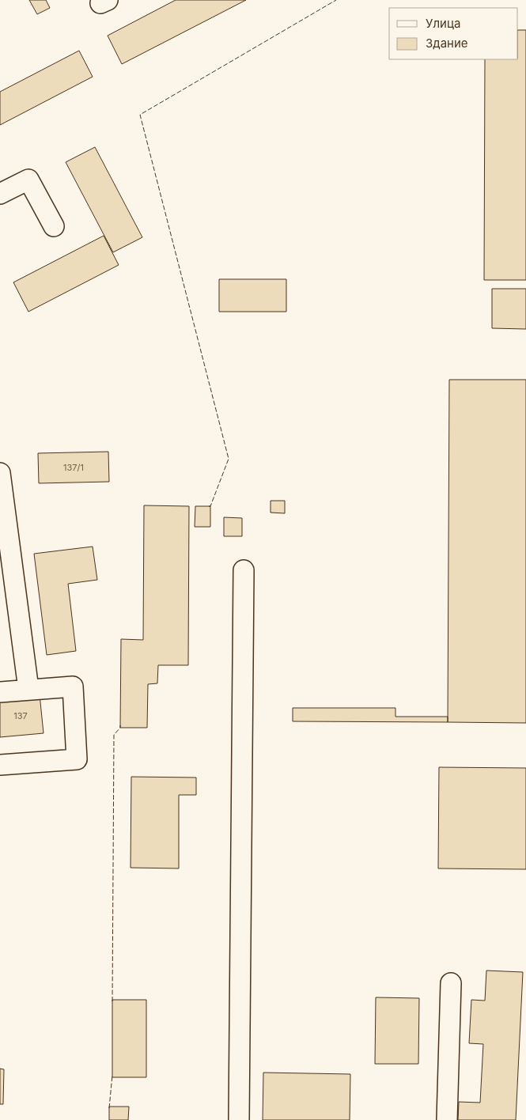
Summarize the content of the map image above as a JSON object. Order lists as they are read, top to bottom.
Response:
{
  "house_numbers": ["137/1", "137"],
  "legend": ["Улица", "Здание"]
}
